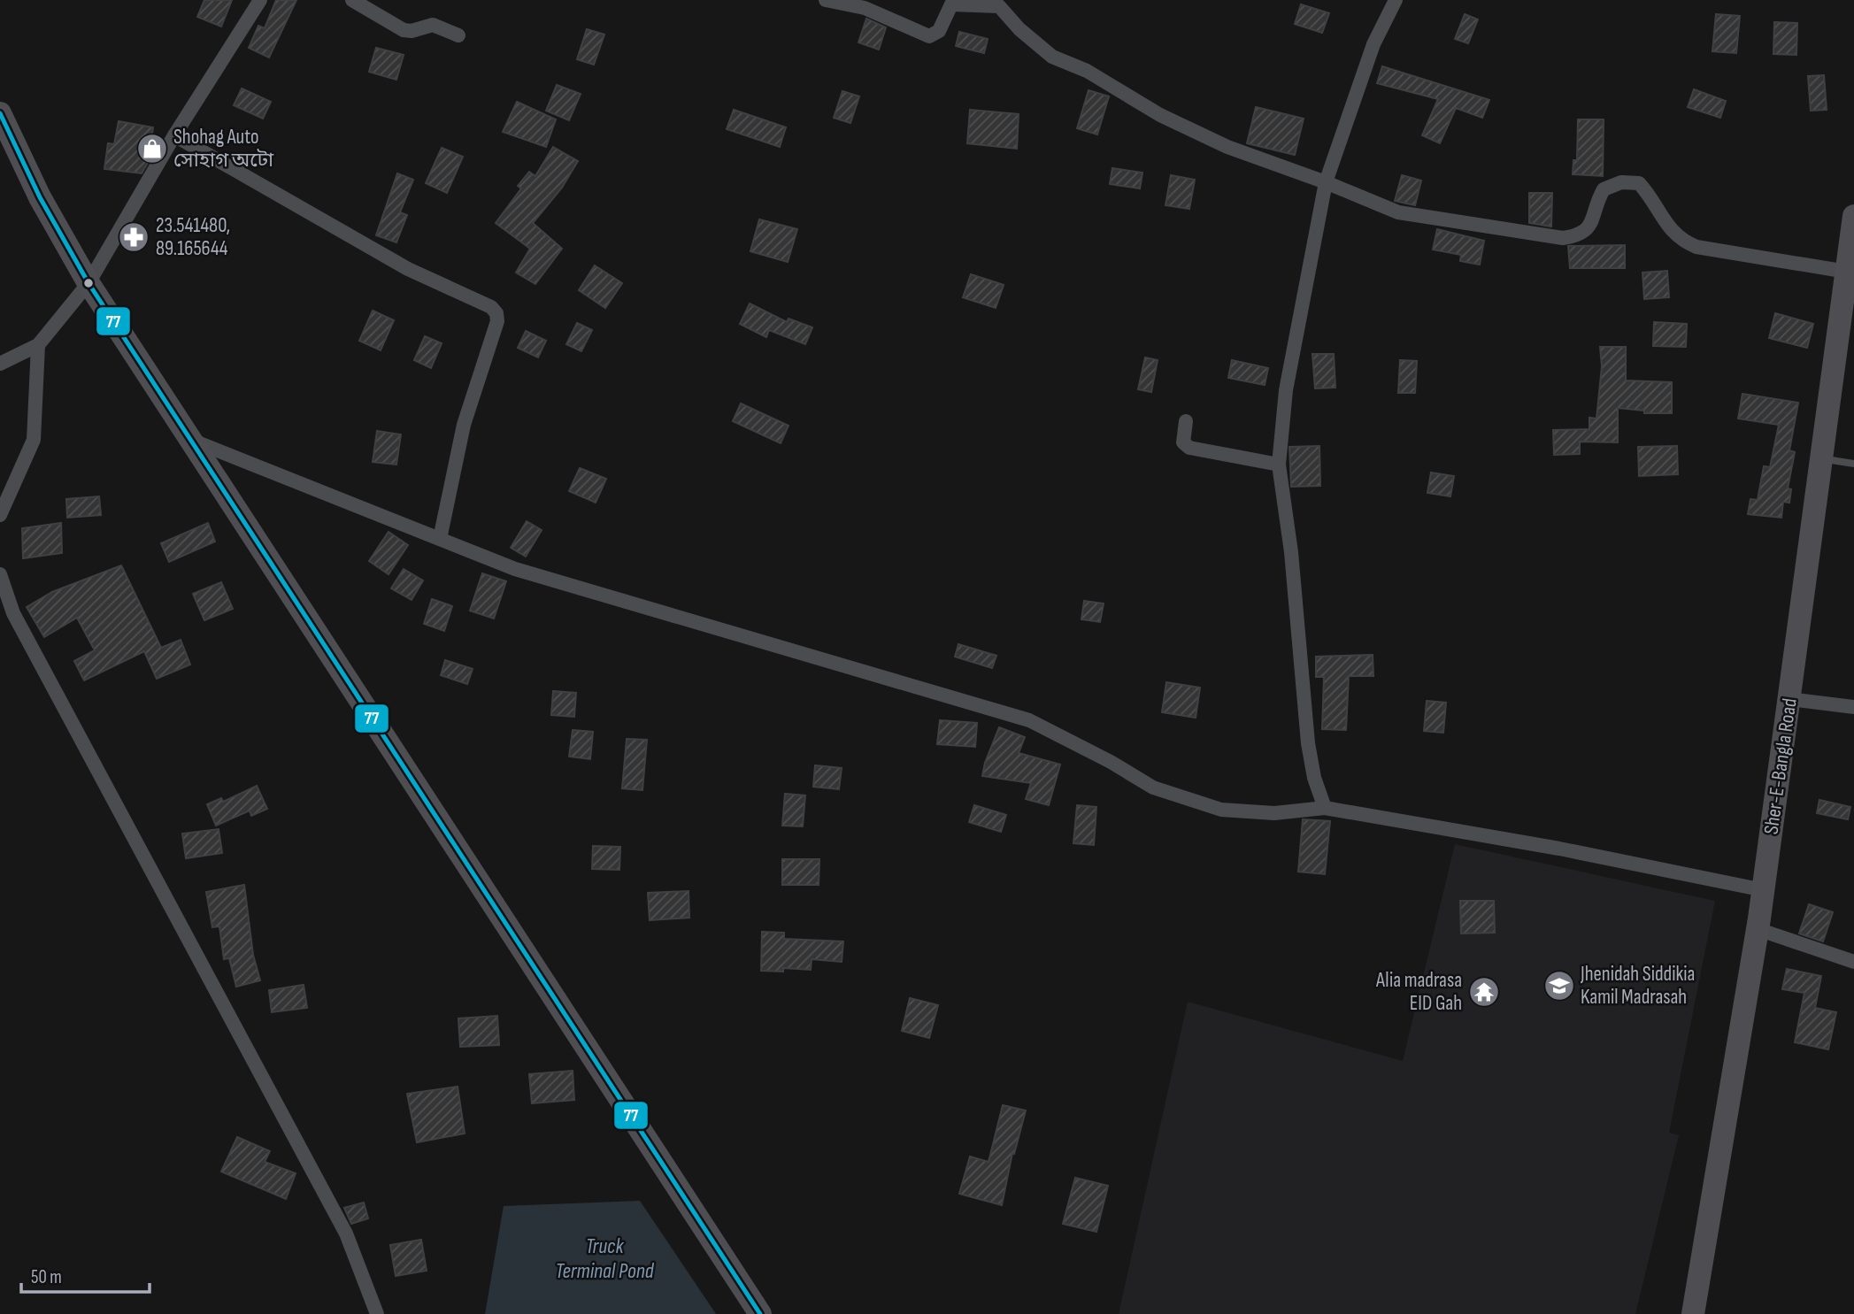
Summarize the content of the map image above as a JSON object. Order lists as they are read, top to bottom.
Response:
{
  "streets": {
    "highway": ["Sher-E-Bangla Road"]
  },
  "water": ["Truck Terminal Pond"],
  "places": {
    "shop": ["Shohag Auto সোহাগ অটো"],
    "pharmacy": ["23.541480, 89.165644"],
    "school or university": ["Jhenidah Siddikia Kamil Madrasah"],
    "temple": ["Alia madrasa EID Gah"]
  },
  "lines": ["transit line 77"],
  "scale_bar": "50 m"
}
